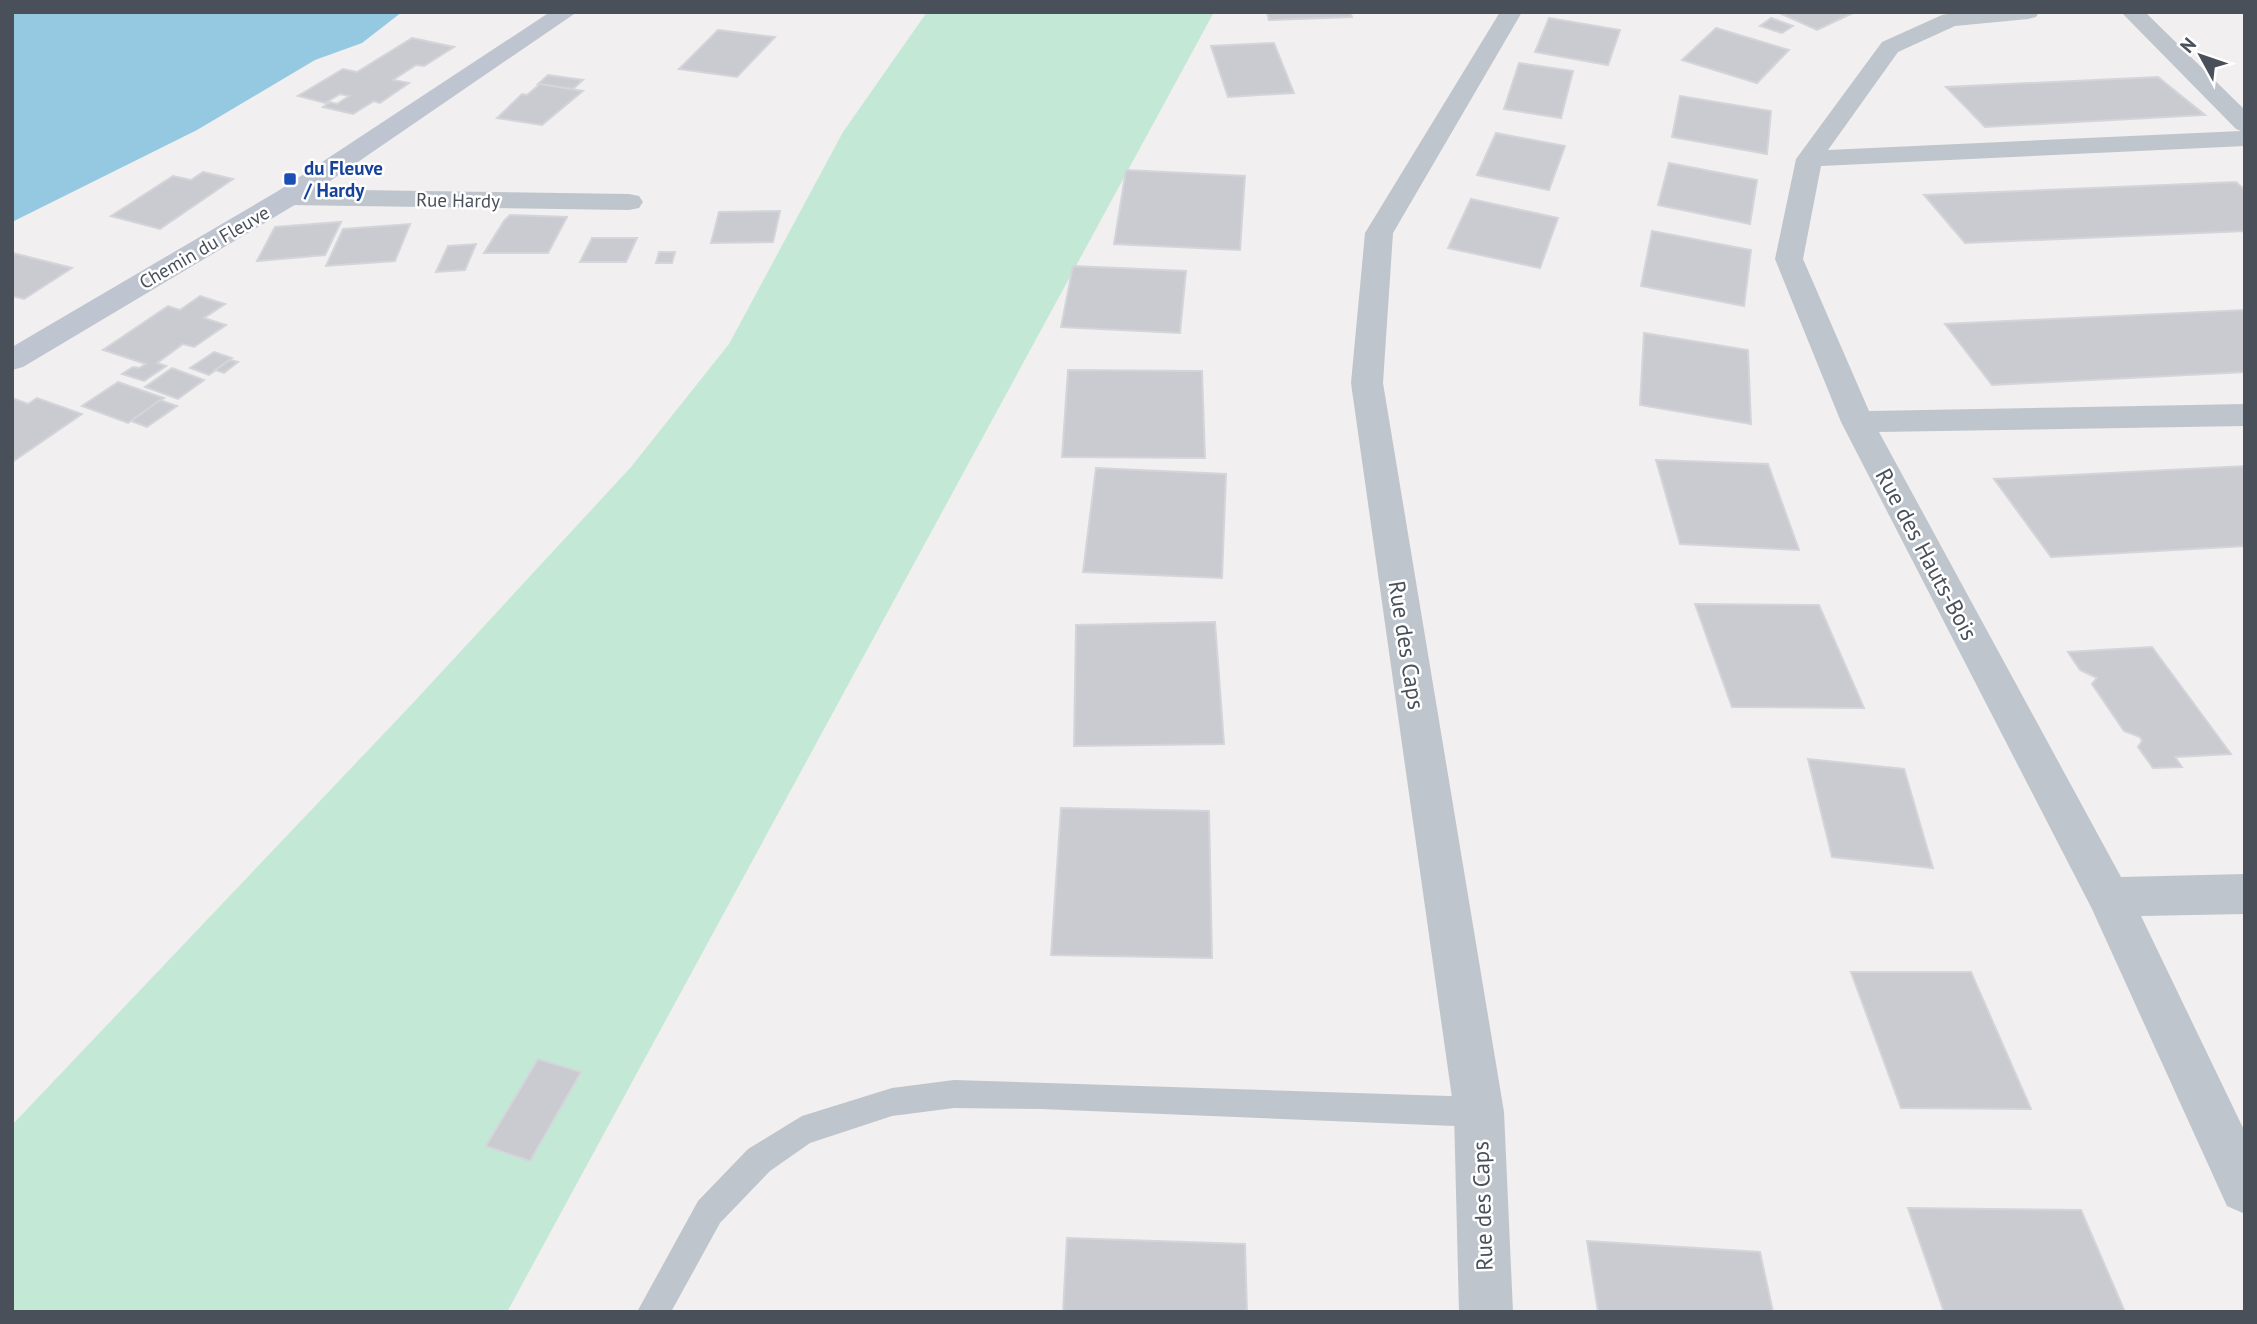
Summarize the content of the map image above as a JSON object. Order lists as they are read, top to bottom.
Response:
{
  "streets": {
    "street": [
      "Rue Hardy",
      "Chemin du Fleuve",
      "Rue des Hauts-Bois",
      "Rue des Caps"
    ]
  },
  "crossings": [
    ["Rue Hardy", "Chemin du Fleuve"]
  ],
  "places": {
    "transit": ["du Fleuve / Hardy"]
  },
  "north": "top left"
}
